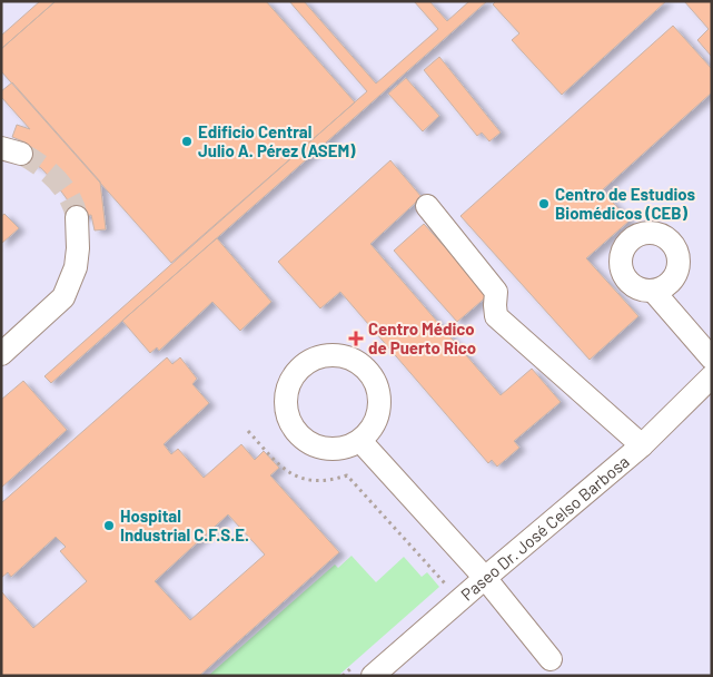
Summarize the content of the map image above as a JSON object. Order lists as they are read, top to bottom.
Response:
{
  "streets": {
    "street": ["Paseo Dr. José Celso Barbosa"]
  },
  "places": {
    "other": ["Edificio Central Julio A. Pérez (ASEM)", "Centro de Estudios Biomédicos (CEB)", "Hospital Industrial C.F.S.E."],
    "health": ["Centro Médico de Puerto Rico"]
  }
}
